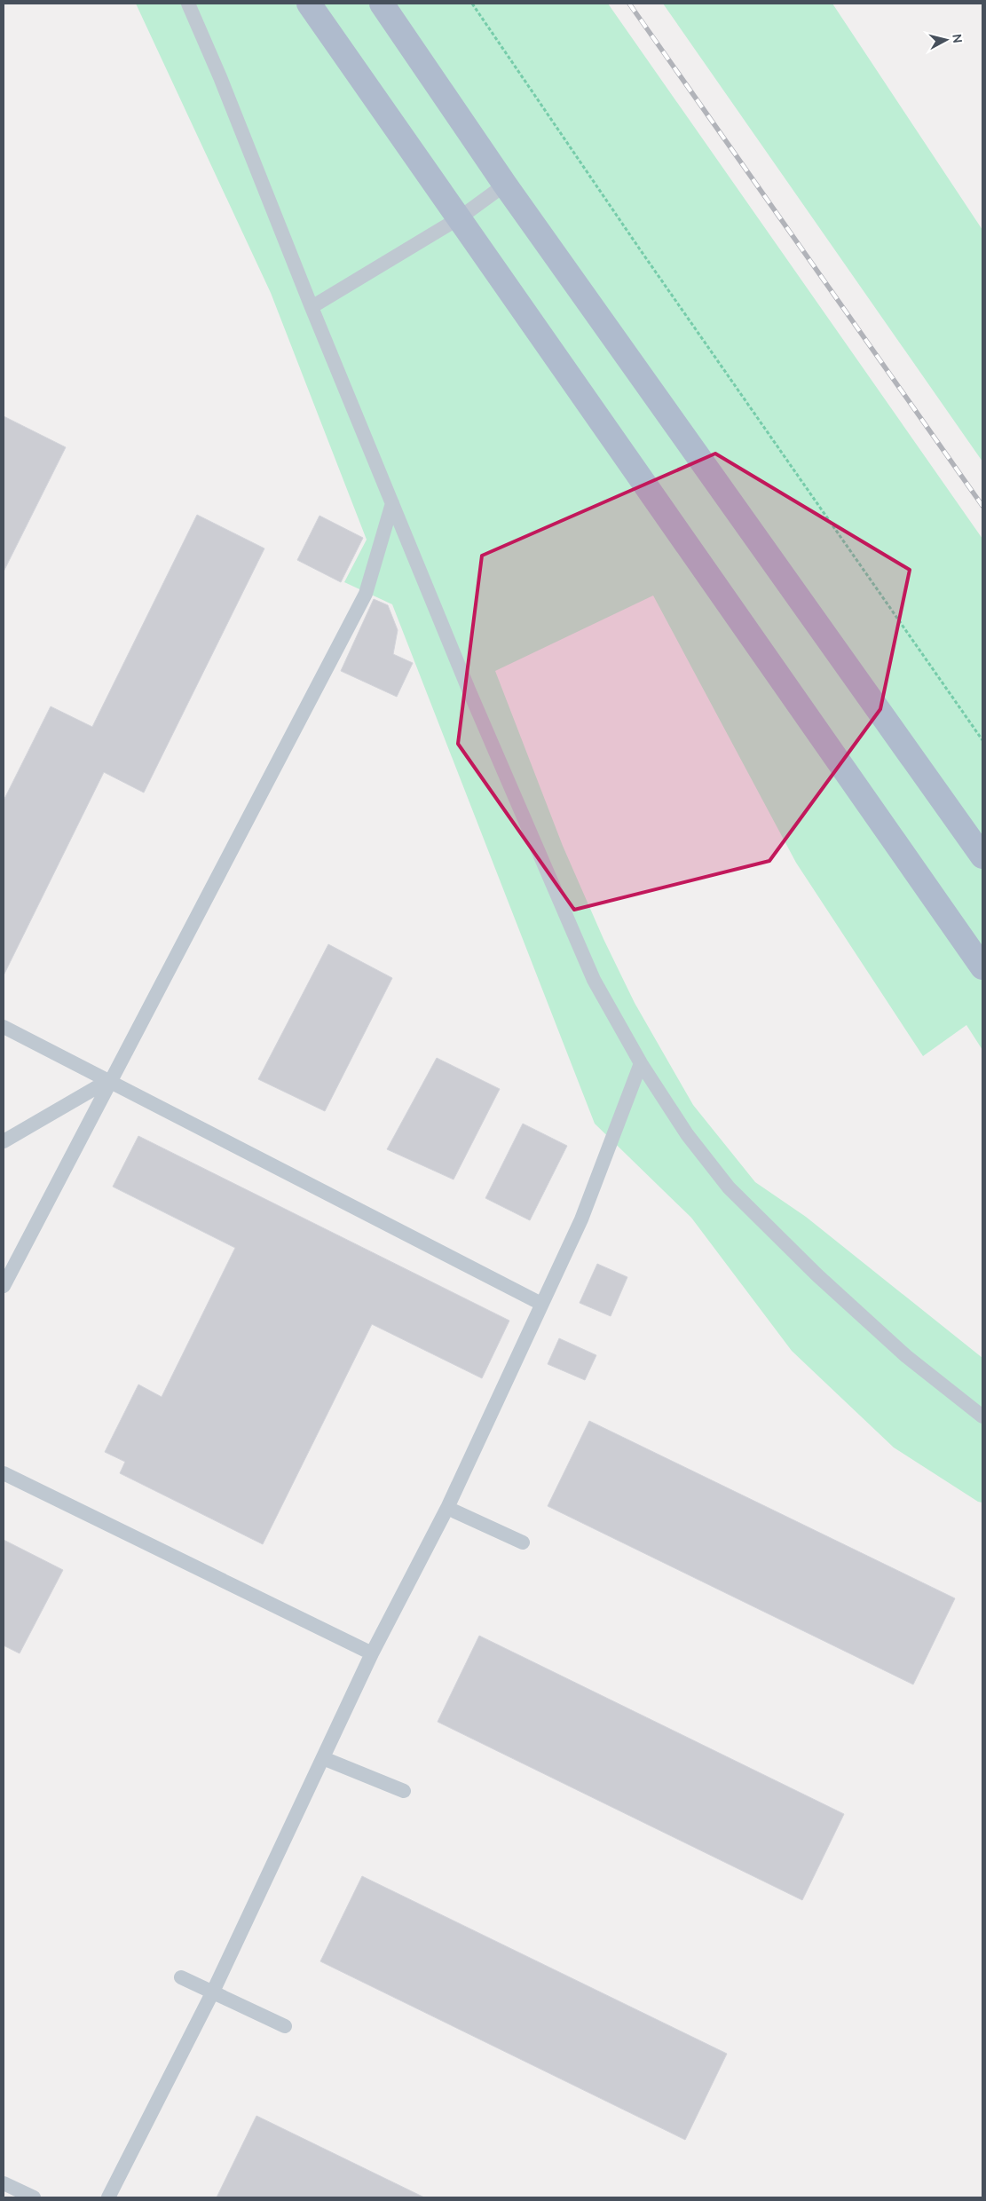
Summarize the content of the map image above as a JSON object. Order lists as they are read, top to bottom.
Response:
{
  "north": "right"
}
